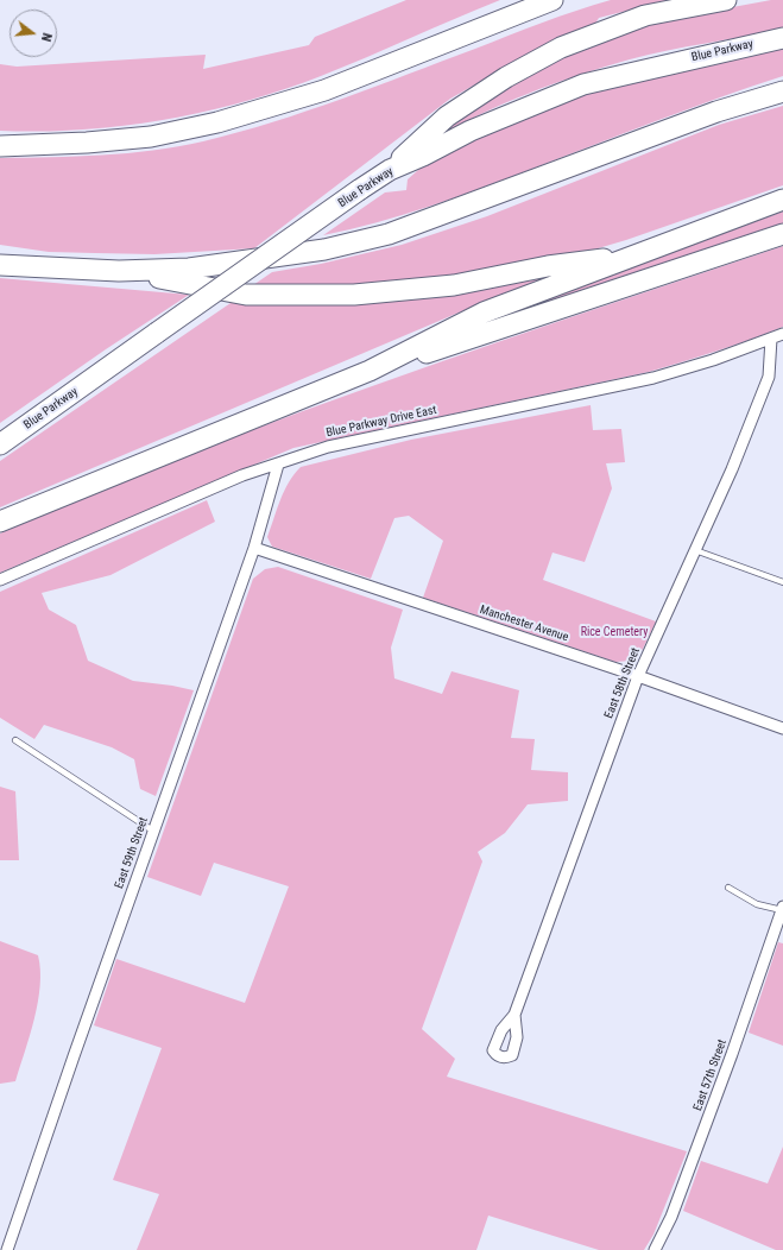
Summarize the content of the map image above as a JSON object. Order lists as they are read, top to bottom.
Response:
{
  "streets": {
    "highway": ["Blue Parkway"],
    "street": [
      "Blue Parkway Drive East",
      "Manchester Avenue",
      "East 58th Street",
      "East 59th Street",
      "East 57th Street"
    ]
  },
  "crossings": [
    ["Blue Parkway Drive East", "East 58th Street"],
    ["Blue Parkway Drive East", "East 59th Street"],
    ["Manchester Avenue", "East 58th Street"],
    ["Manchester Avenue", "East 59th Street"]
  ],
  "parks": ["Rice Cemetery"],
  "north": "right"
}
